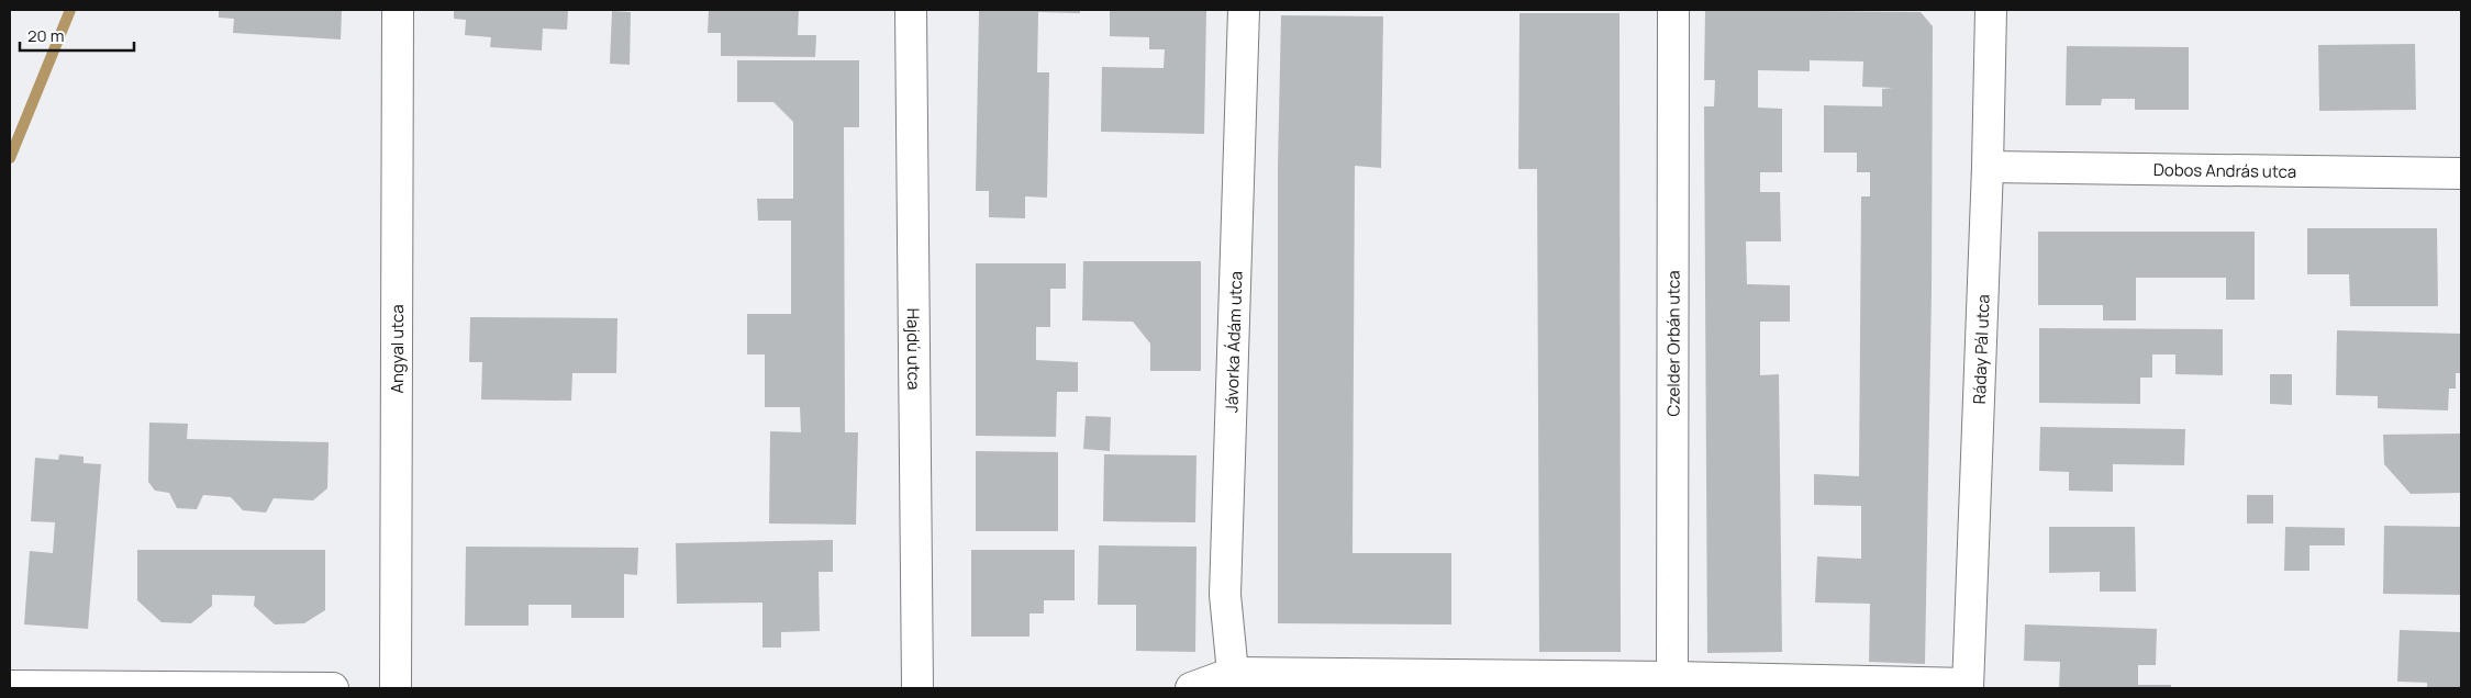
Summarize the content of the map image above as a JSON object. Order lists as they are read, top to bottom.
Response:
{
  "streets": {
    "street": [
      "Dobos András utca",
      "Jávorka Ádám utca",
      "Czelder Orbán utca",
      "Angyal utca",
      "Hajdú utca",
      "Ráday Pál utca"
    ]
  },
  "crossings": [
    ["Dobos András utca", "Ráday Pál utca"]
  ],
  "scale_bar": "20 m"
}
